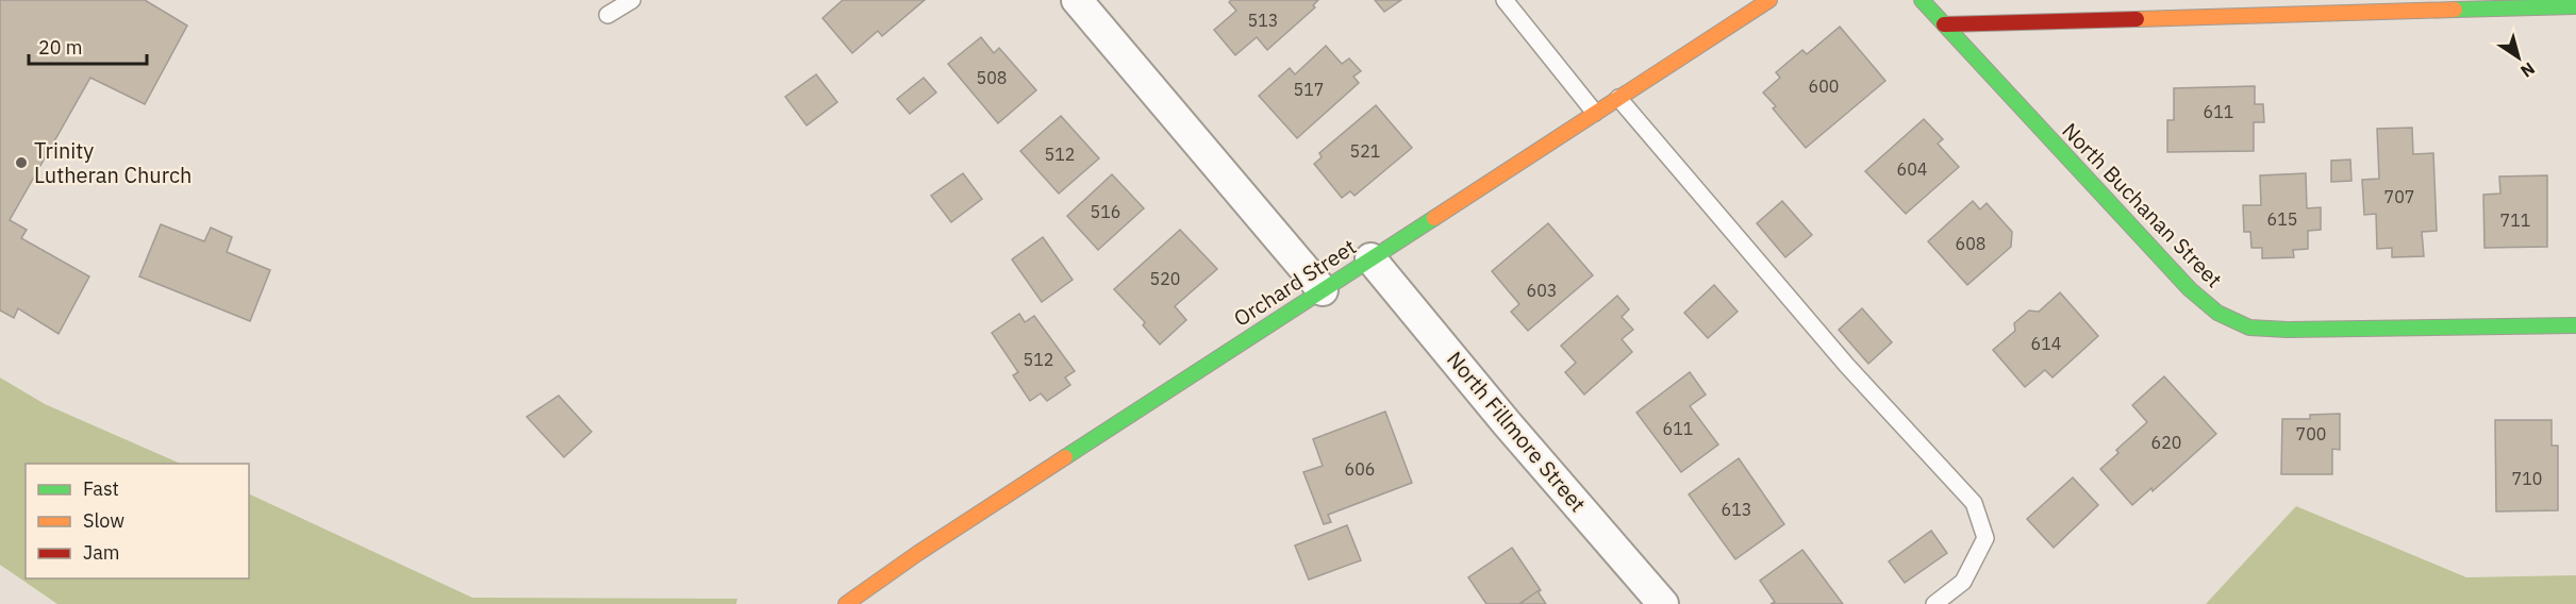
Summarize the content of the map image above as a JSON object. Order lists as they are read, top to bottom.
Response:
{
  "streets": {
    "street": ["North Buchanan Street", "Orchard Street", "North Fillmore Street"]
  },
  "crossings": [
    ["Orchard Street", "North Fillmore Street"]
  ],
  "places": ["Trinity Lutheran Church"],
  "house_numbers": [
    "513",
    "508",
    "600",
    "517",
    "611",
    "521",
    "512",
    "604",
    "707",
    "516",
    "615",
    "711",
    "608",
    "520",
    "603",
    "614",
    "512",
    "611",
    "700",
    "620",
    "606",
    "710",
    "613"
  ],
  "legend": ["Fast", "Slow", "Jam"],
  "scale_bar": "20 m",
  "north": "bottom right"
}
